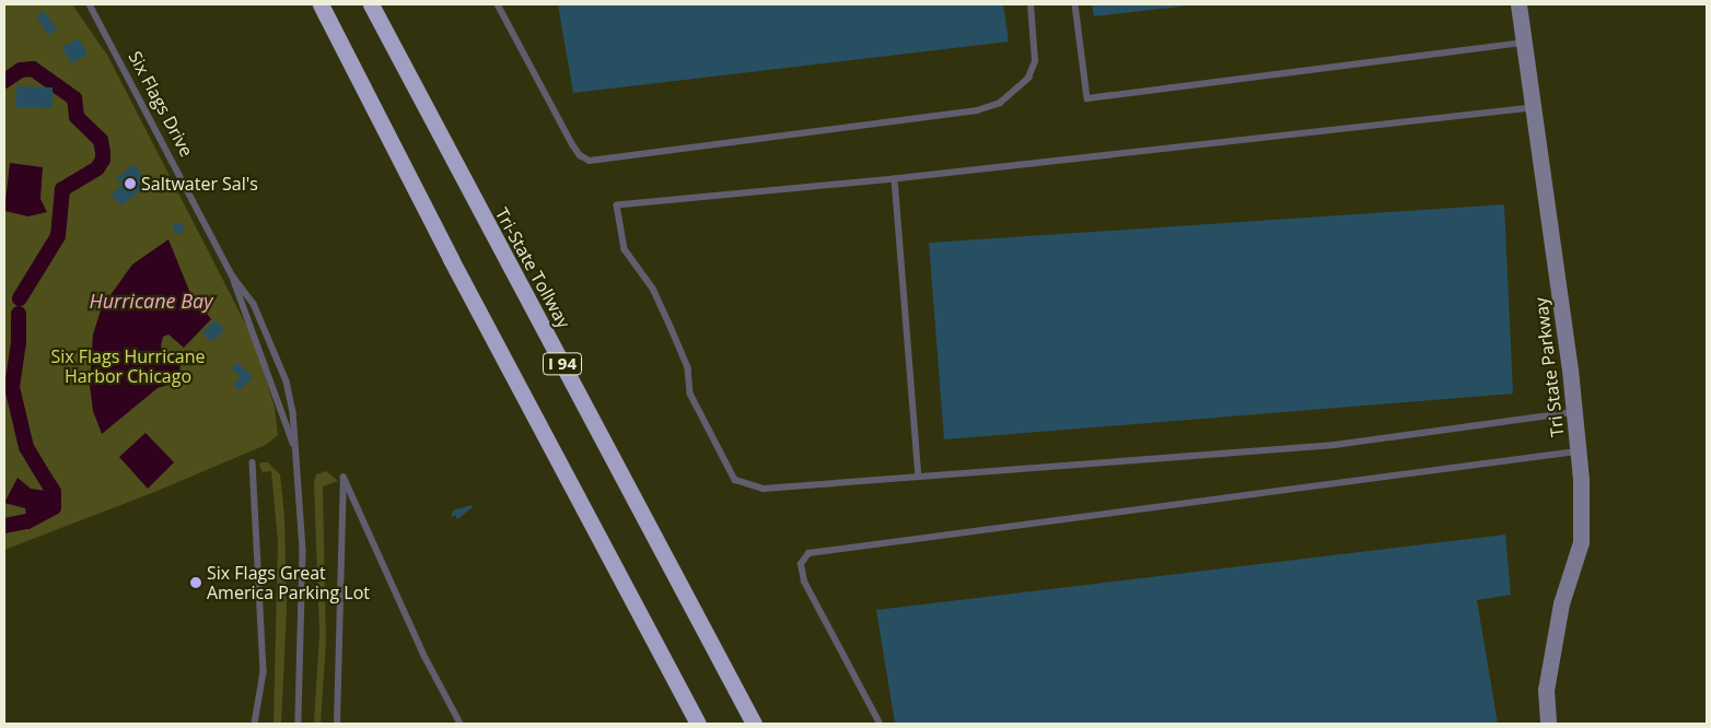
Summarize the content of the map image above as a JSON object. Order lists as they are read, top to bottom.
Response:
{
  "streets": {
    "highway": ["Tri-State Tollway", "I 94"],
    "street": ["Tri State Parkway"],
    "lane": ["Six Flags Drive"]
  },
  "water": ["Hurricane Bay"],
  "parks": ["Six Flags Hurricane Harbor Chicago"],
  "places": ["Saltwater Sal's", "Six Flags Great America Parking Lot"]
}
